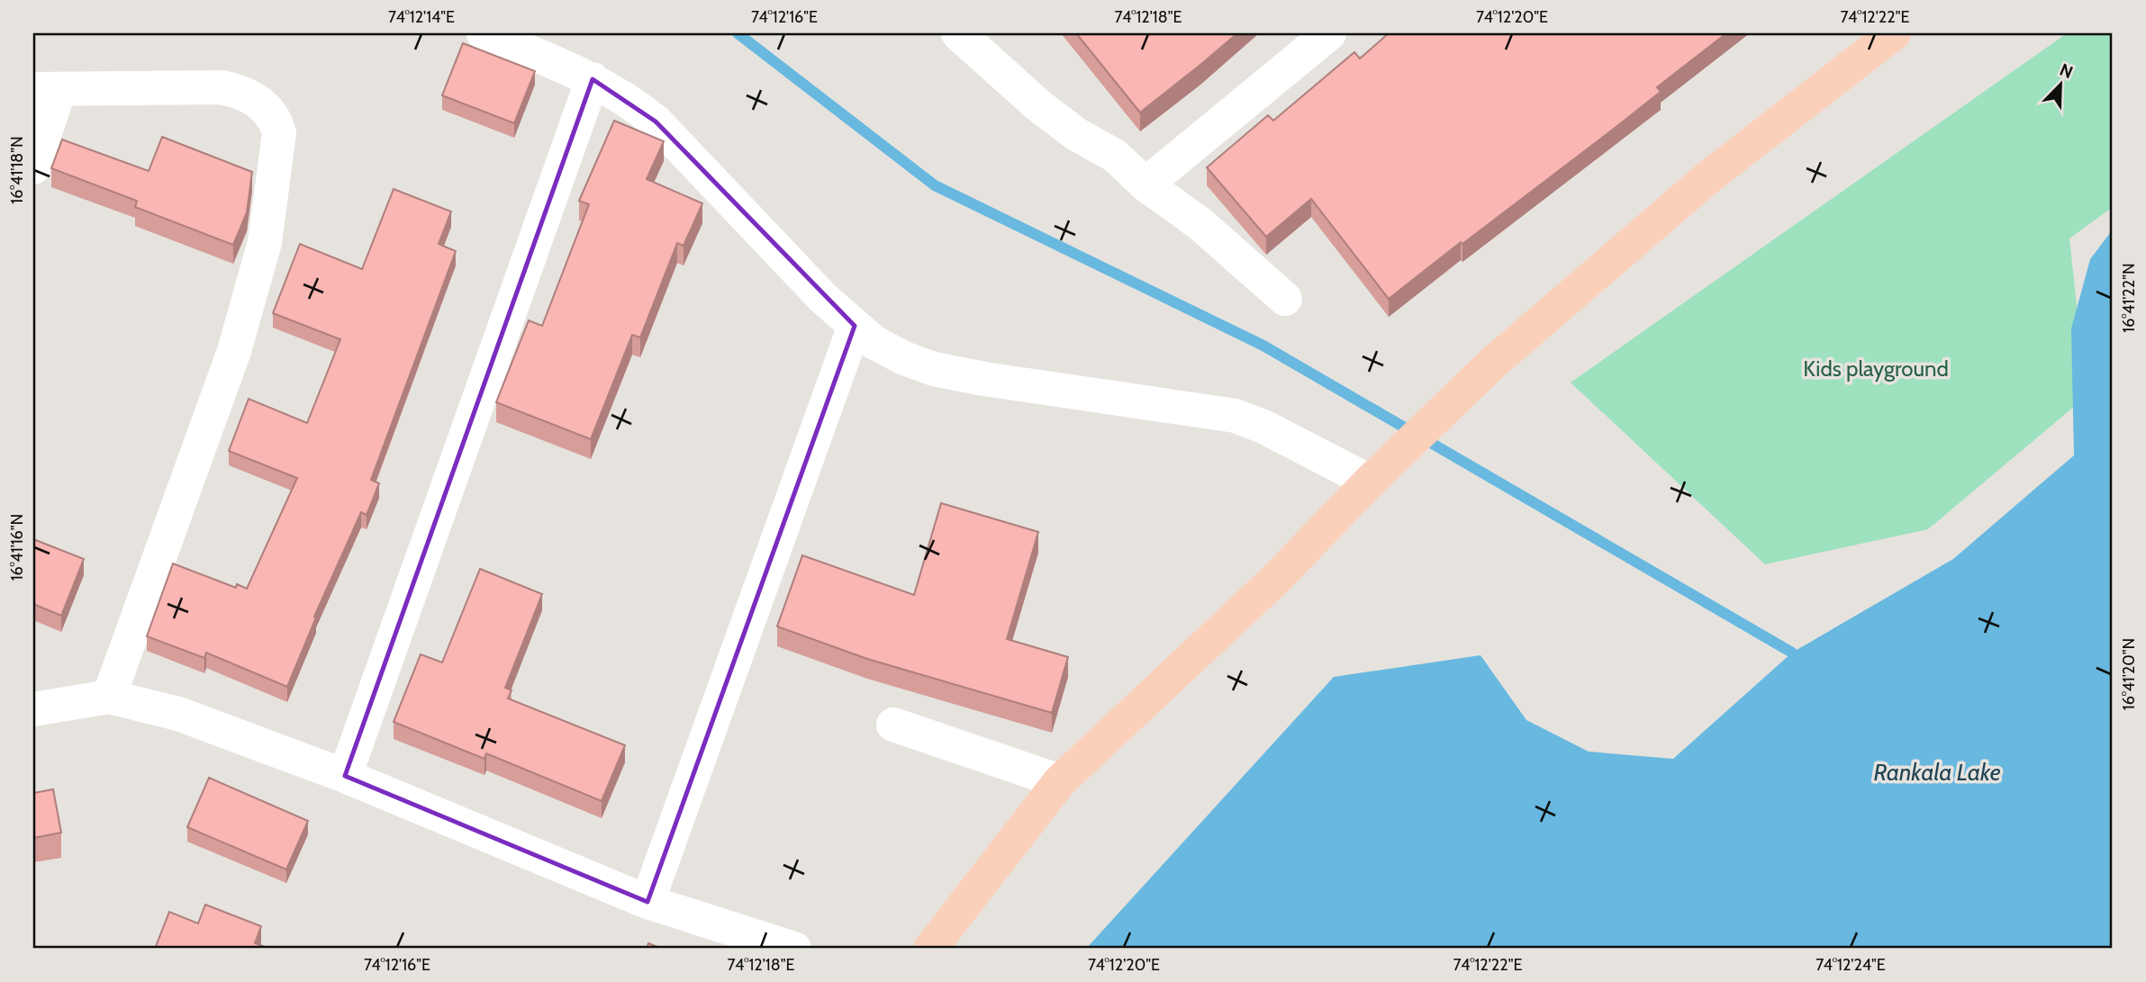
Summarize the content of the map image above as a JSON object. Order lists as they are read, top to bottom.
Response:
{
  "water": ["Rankala Lake"],
  "parks": ["Kids playground"],
  "north": "top right",
  "coordinates": [
    "74°12'14\"E",
    "74°12'16\"E",
    "74°12'18\"E",
    "74°12'20\"E",
    "74°12'22\"E",
    "16°41'18\"N",
    "16°41'22\"N",
    "16°41'16\"N",
    "16°41'20\"N",
    "74°12'24\"E"
  ]
}
